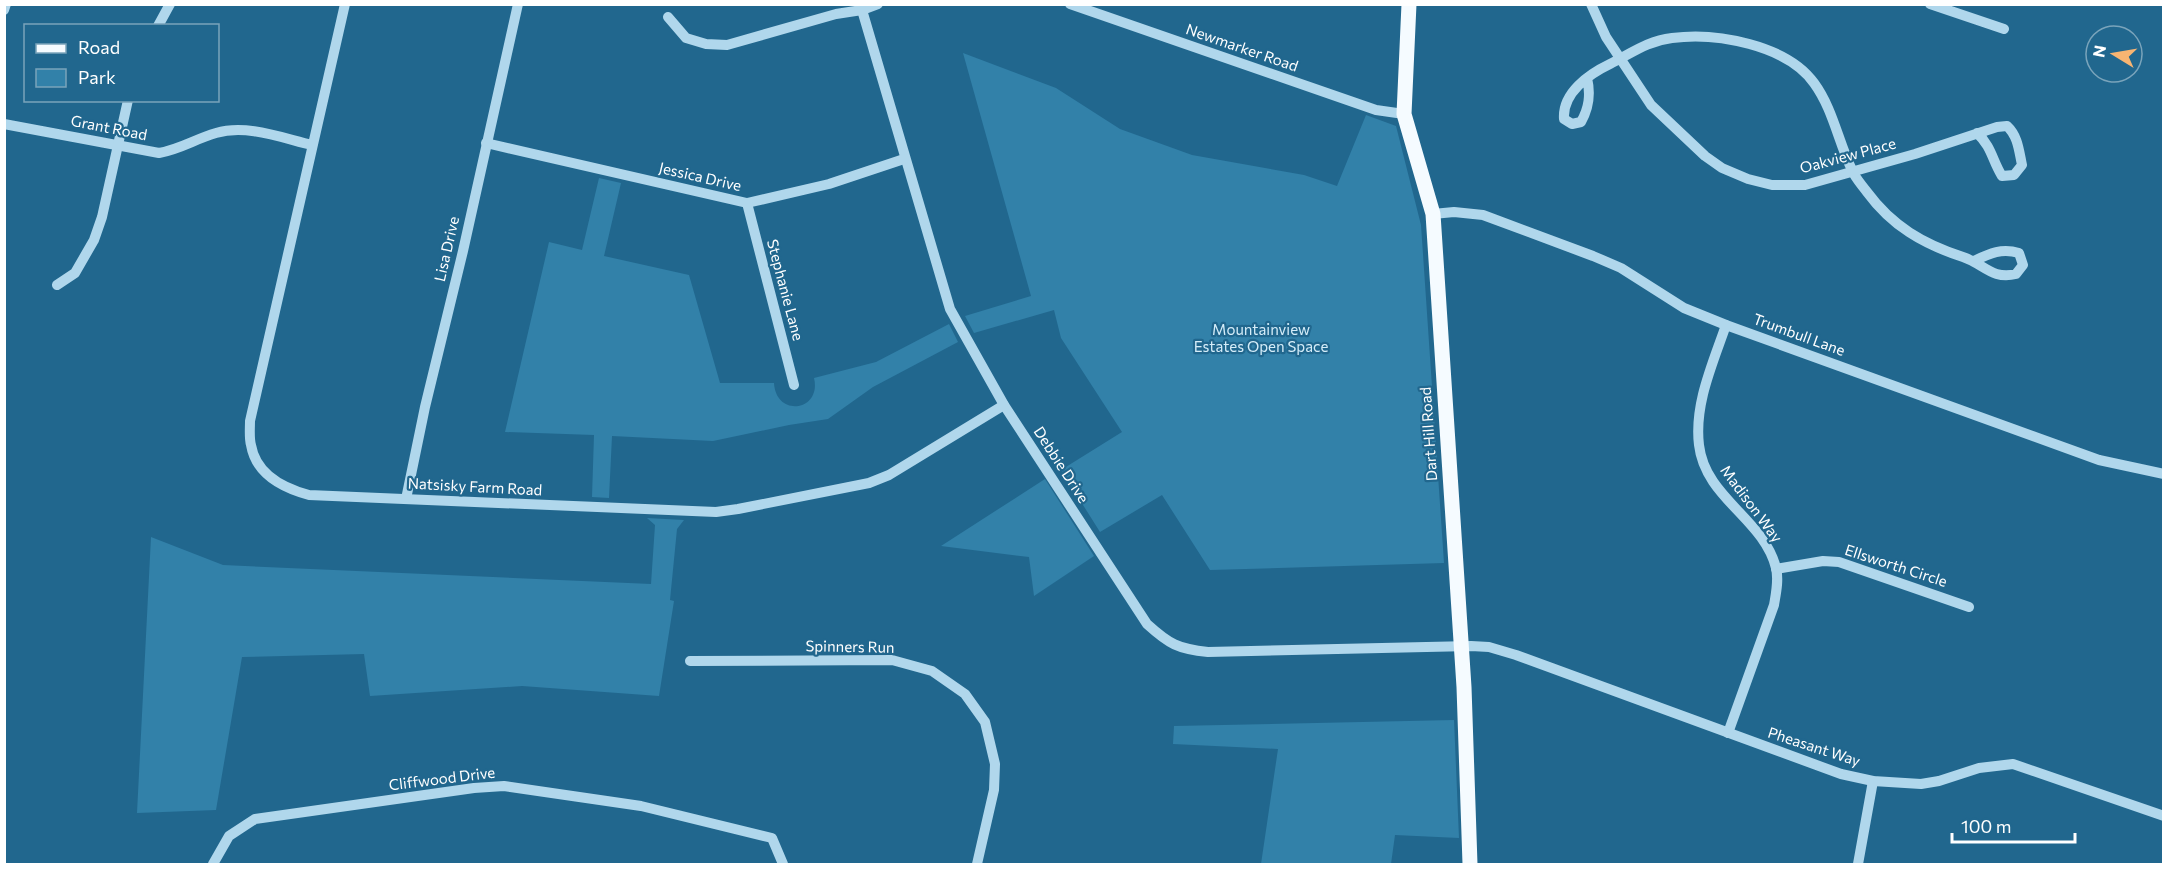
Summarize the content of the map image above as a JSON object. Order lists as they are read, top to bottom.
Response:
{
  "streets": {
    "main road": ["Dart Hill Road"],
    "street": [
      "Newmarker Road",
      "Grant Road",
      "Oakview Place",
      "Jessica Drive",
      "Lisa Drive",
      "Stephanie Lane",
      "Trumbull Lane",
      "Debbie Drive",
      "Natsisky Farm Road",
      "Madison Way",
      "Ellsworth Circle",
      "Spinners Run",
      "Pheasant Way",
      "Cliffwood Drive"
    ]
  },
  "crossings": [
    ["Newmarker Road", "Dart Hill Road"],
    ["Grant Road", "Natsisky Farm Road"],
    ["Jessica Drive", "Lisa Drive"],
    ["Jessica Drive", "Stephanie Lane"],
    ["Jessica Drive", "Debbie Drive"],
    ["Lisa Drive", "Natsisky Farm Road"],
    ["Trumbull Lane", "Dart Hill Road"],
    ["Trumbull Lane", "Madison Way"],
    ["Dart Hill Road", "Debbie Drive"],
    ["Dart Hill Road", "Pheasant Way"],
    ["Debbie Drive", "Natsisky Farm Road"],
    ["Debbie Drive", "Pheasant Way"],
    ["Madison Way", "Ellsworth Circle"],
    ["Madison Way", "Pheasant Way"]
  ],
  "parks": ["Mountainview Estates Open Space"],
  "legend": ["Road", "Park"],
  "scale_bar": "100 m",
  "north": "left"
}
